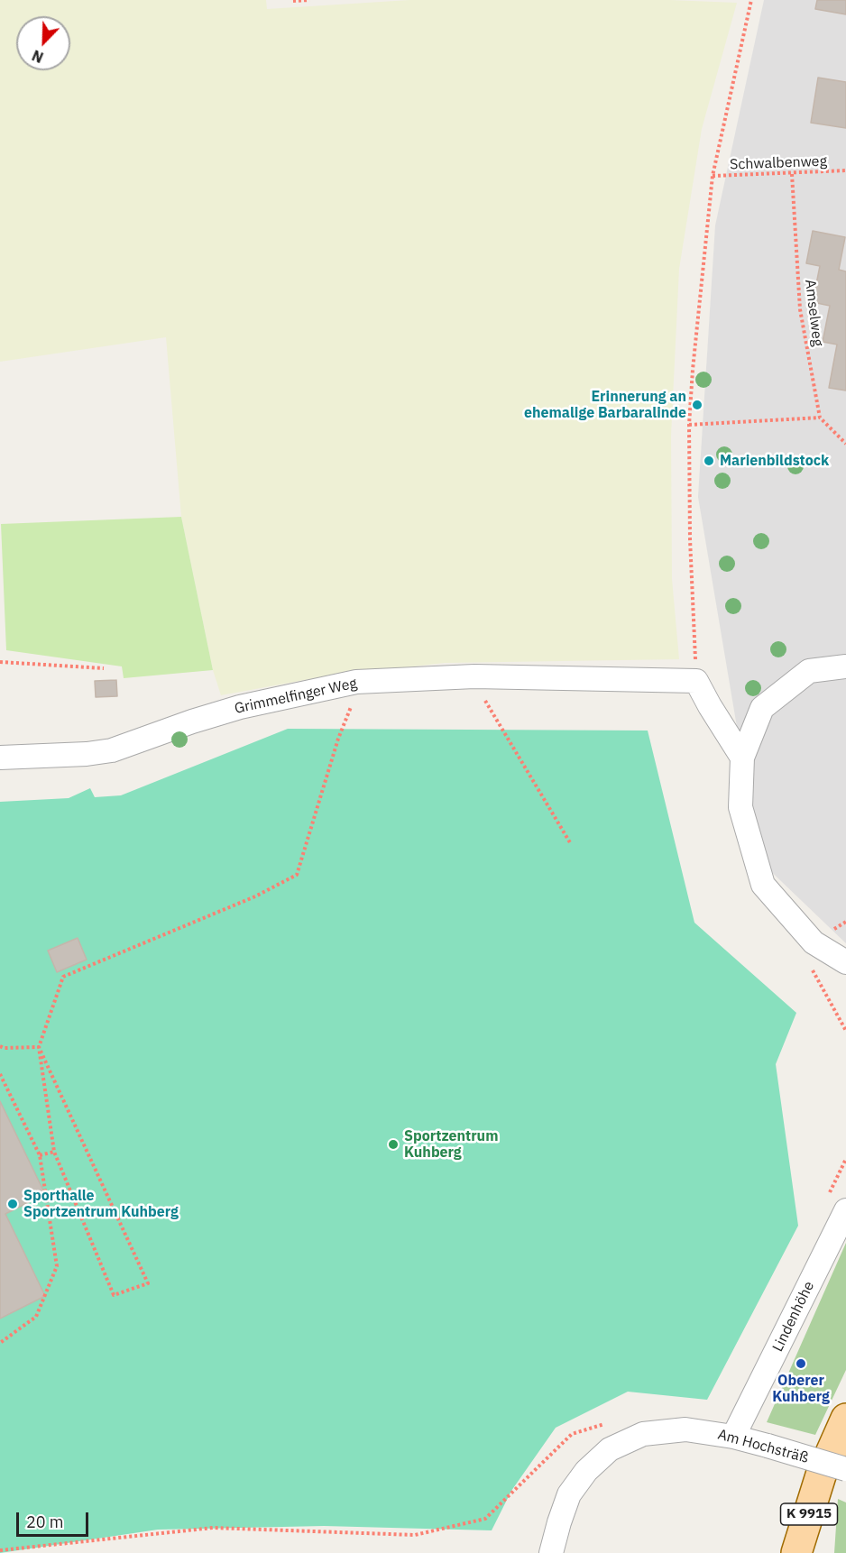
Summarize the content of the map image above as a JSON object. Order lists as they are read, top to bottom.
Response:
{
  "streets": {
    "main road": ["K 9915"],
    "street": ["Grimmelfinger Weg", "Lindenhöhe", "Am Hochsträß"],
    "path": ["Schwalbenweg", "Amselweg"]
  },
  "crossings": [
    ["Schwalbenweg", "Amselweg"],
    ["Lindenhöhe", "Am Hochsträß"]
  ],
  "places": [
    "Erinnerung an ehemalige Barbaralinde",
    "Marienbildstock",
    "Sportzentrum Kuhberg",
    "Sporthalle Sportzentrum Kuhberg",
    "Oberer Kuhberg"
  ],
  "scale_bar": "20 m",
  "north": "bottom left"
}
